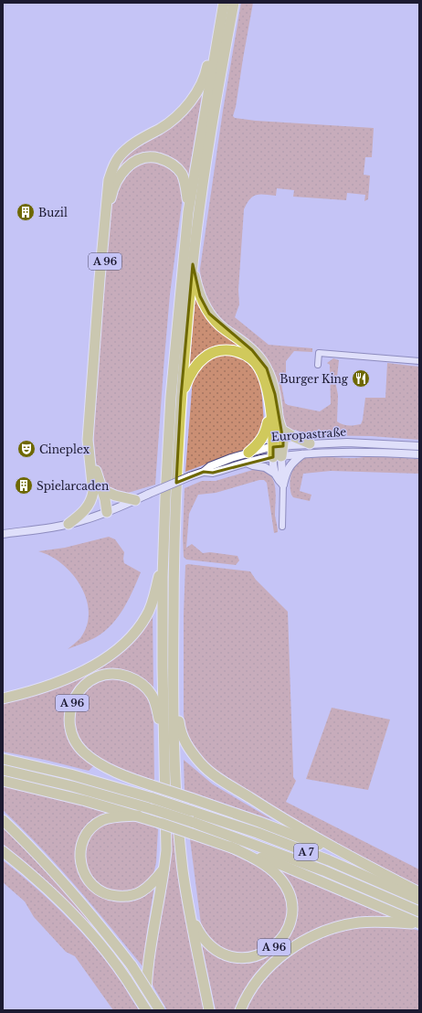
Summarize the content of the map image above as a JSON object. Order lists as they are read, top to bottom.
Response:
{
  "streets": {
    "highway": ["A 96", "A 7"],
    "main road": ["Europastraße"]
  },
  "crossings": [
    ["A 96", "Europastraße"],
    ["A 96", "A 7"]
  ],
  "places": {
    "building": ["Buzil", "Spielarcaden"],
    "restaurant": ["Burger King"],
    "theatre": ["Cineplex"]
  }
}
